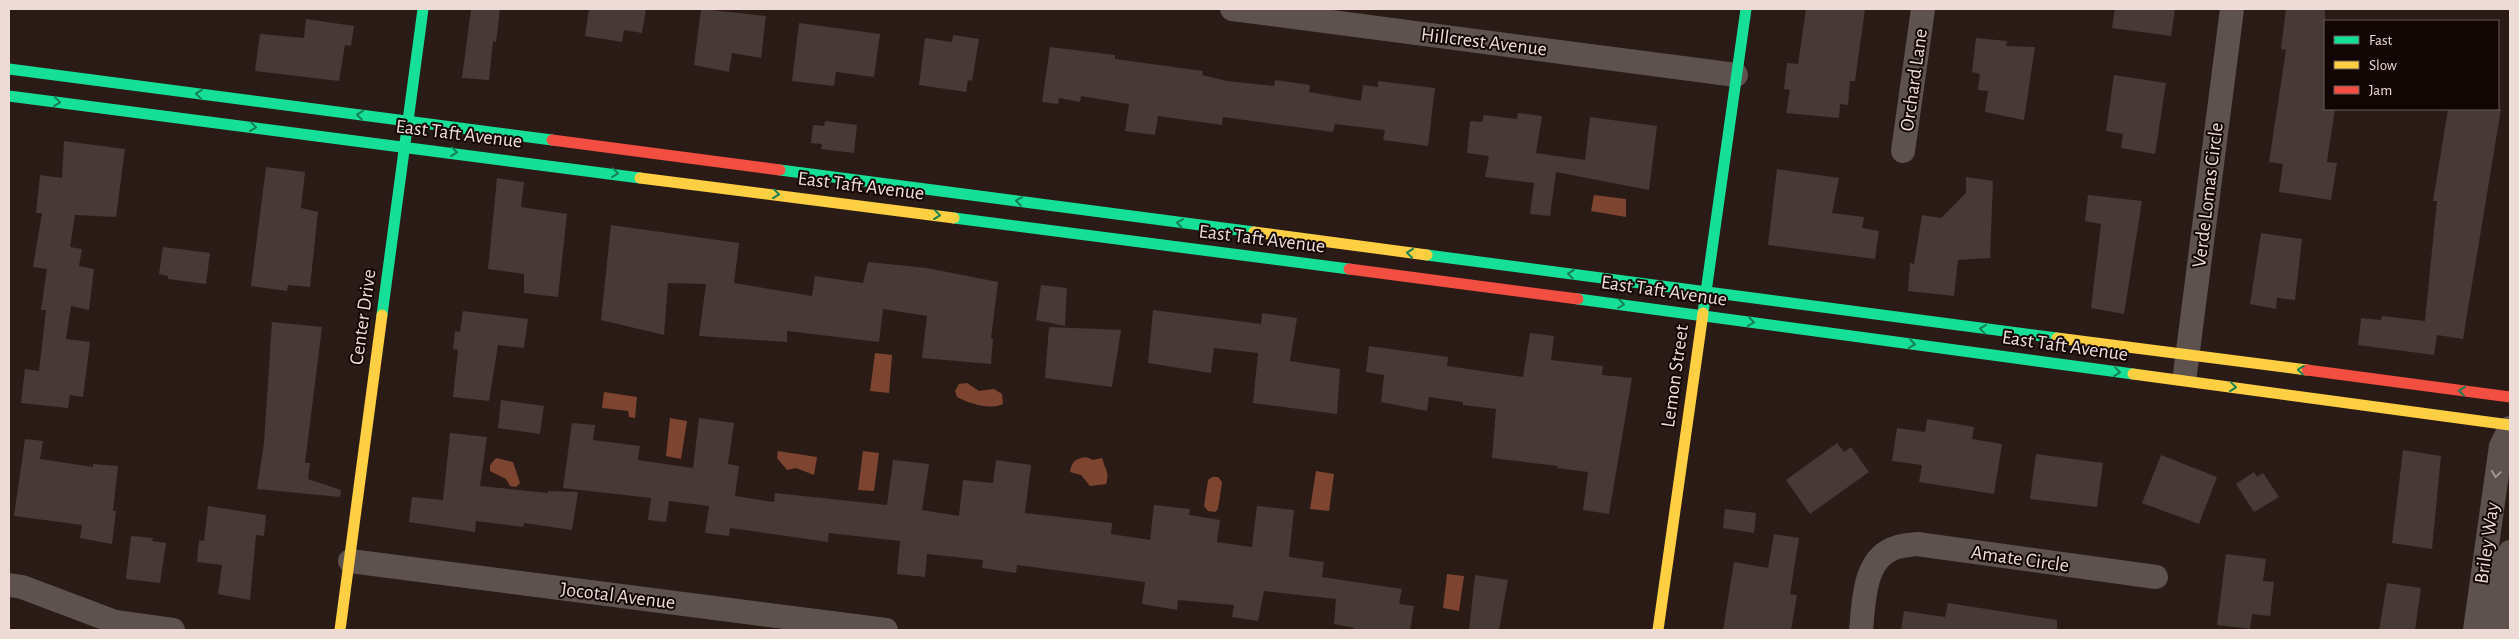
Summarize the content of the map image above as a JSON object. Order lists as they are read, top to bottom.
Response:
{
  "streets": {
    "street": [
      "Hillcrest Avenue",
      "Orchard Lane",
      "East Taft Avenue",
      "Verde Lomas Circle",
      "Center Drive",
      "Lemon Street",
      "Briley Way",
      "Amate Circle",
      "Jocotal Avenue"
    ]
  },
  "crossings": [
    ["Hillcrest Avenue", "Lemon Street"],
    ["East Taft Avenue", "Verde Lomas Circle"],
    ["East Taft Avenue", "Center Drive"],
    ["East Taft Avenue", "Lemon Street"],
    ["Center Drive", "Jocotal Avenue"]
  ],
  "legend": ["Fast", "Slow", "Jam"]
}
